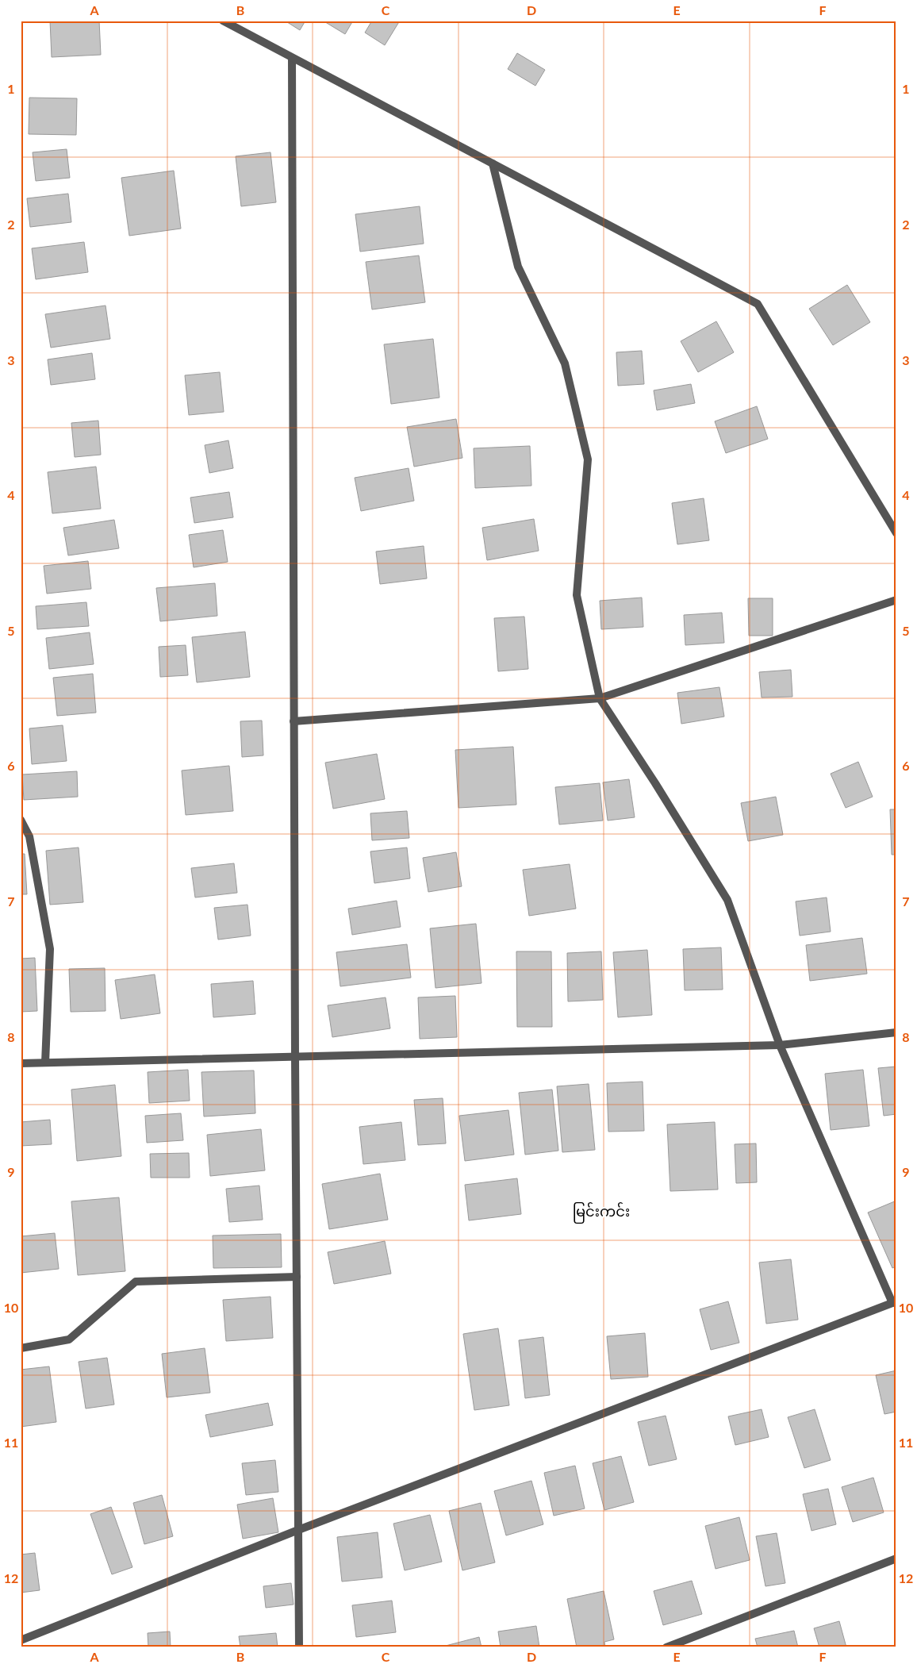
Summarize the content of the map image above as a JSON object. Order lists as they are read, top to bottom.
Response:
{
  "districts": ["မြင်းကင်း"],
  "grid": {
    "columns": [
      "A",
      "B",
      "C",
      "D",
      "E",
      "F"
    ],
    "rows": [
      "1",
      "2",
      "3",
      "4",
      "5",
      "6",
      "7",
      "8",
      "9",
      "10",
      "11",
      "12"
    ]
  }
}
